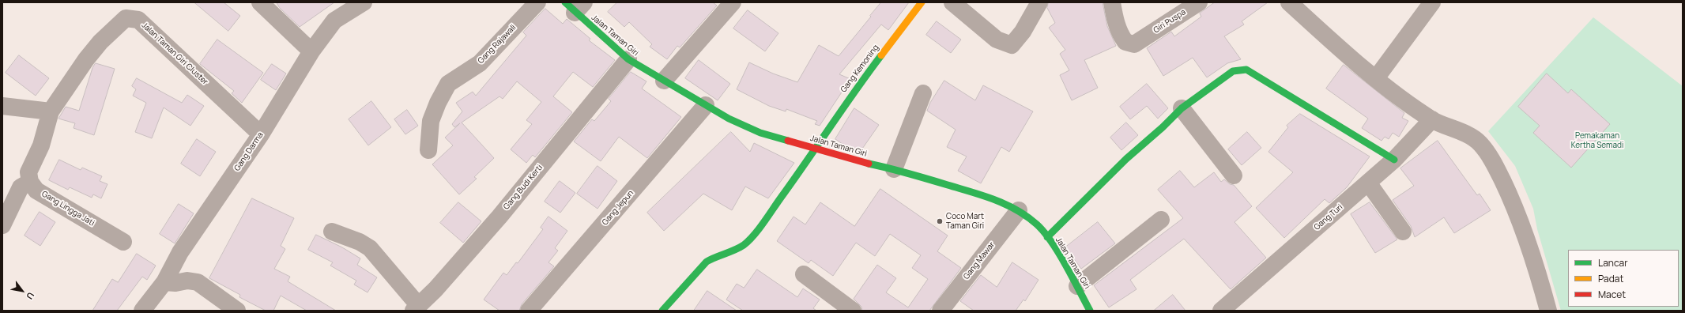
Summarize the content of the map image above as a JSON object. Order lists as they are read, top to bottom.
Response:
{
  "streets": {
    "street": [
      "Giri Puspa",
      "Jalan Taman Giri",
      "Gang Rajawali",
      "Jalan Taman Giri Cluster",
      "Gang Kemoning",
      "Gang Darma",
      "Gang Budi Kerti",
      "Gang Jepun",
      "Gang Lingga Jati",
      "Gang Turi",
      "Gang Mawar"
    ]
  },
  "crossings": [
    ["Jalan Taman Giri", "Gang Kemoning"],
    ["Jalan Taman Giri", "Gang Budi Kerti"],
    ["Jalan Taman Giri", "Gang Jepun"],
    ["Jalan Taman Giri", "Gang Mawar"],
    ["Jalan Taman Giri Cluster", "Gang Darma"]
  ],
  "parks": ["Pemakaman Kertha Semadi"],
  "places": ["Coco Mart Taman Giri"],
  "legend": ["Lancar", "Padat", "Macet"],
  "north": "bottom right"
}
